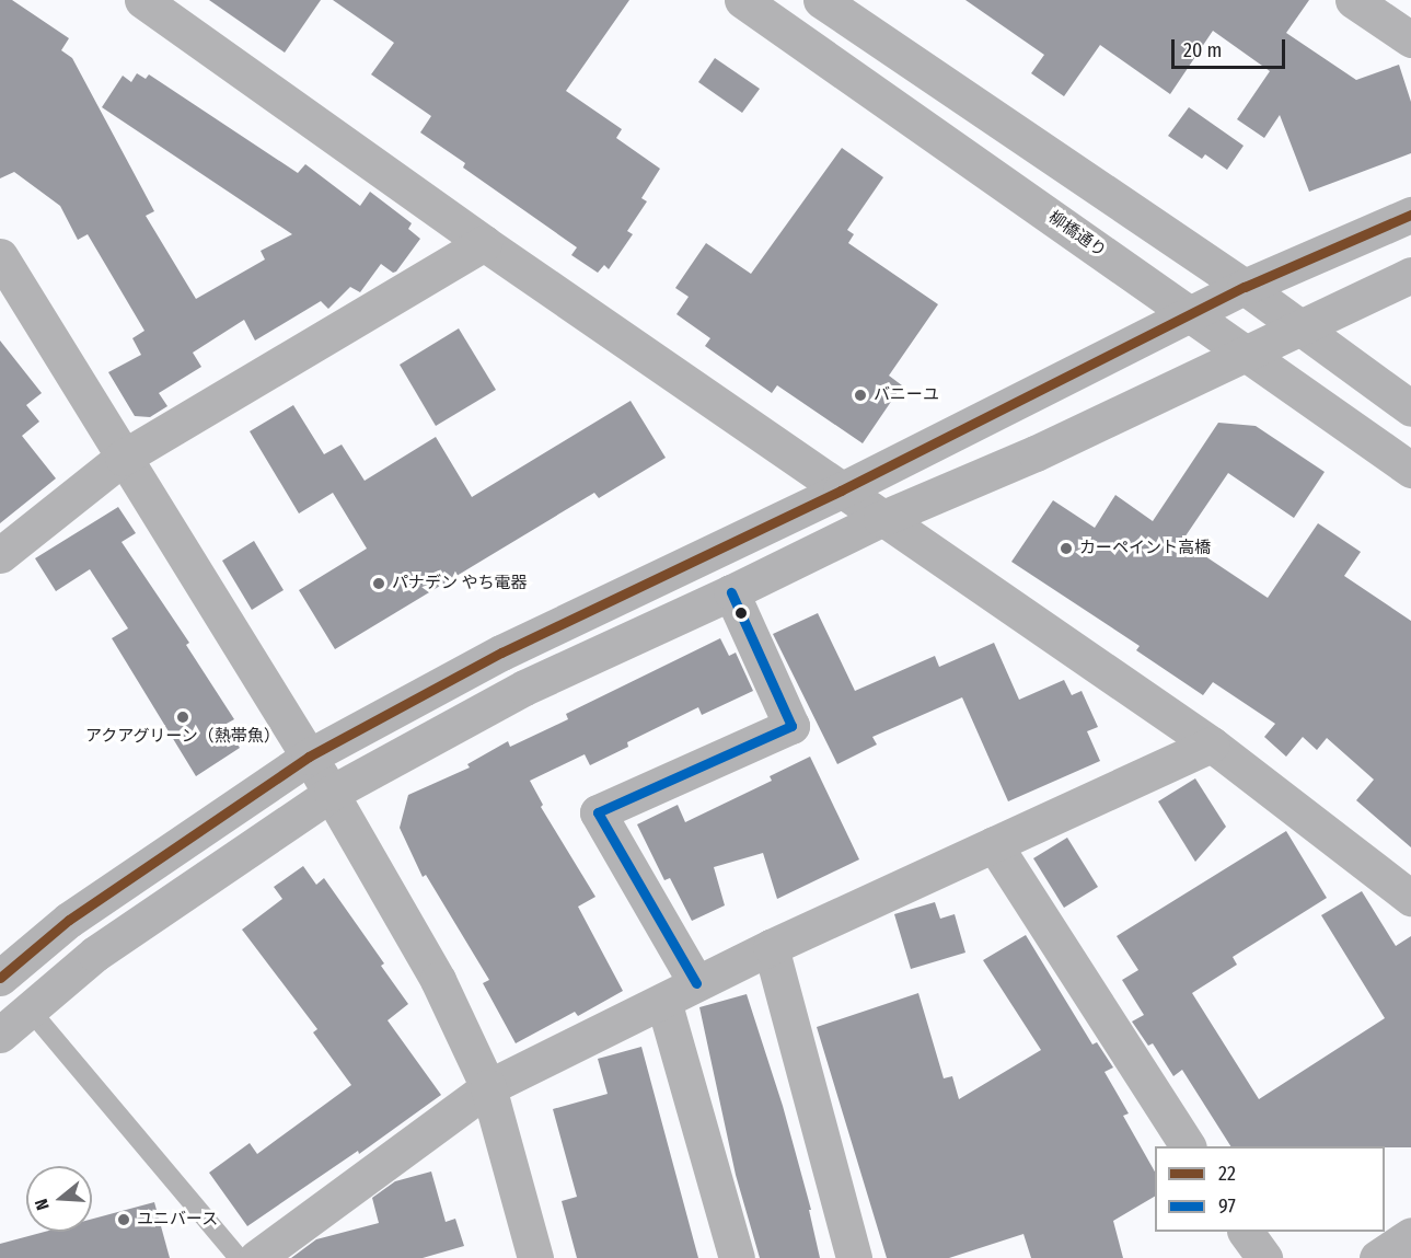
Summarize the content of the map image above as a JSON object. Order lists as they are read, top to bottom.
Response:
{
  "streets": {
    "street": ["柳橋通り"]
  },
  "places": [
    "バニーユ",
    "カーペイント高橋",
    "パナデン やち電器",
    "アクアグリーン（熱帯魚）",
    "ユニバース"
  ],
  "lines": ["transit line 22", "transit line 97"],
  "legend": ["22", "97"],
  "scale_bar": "20 m",
  "north": "left"
}
